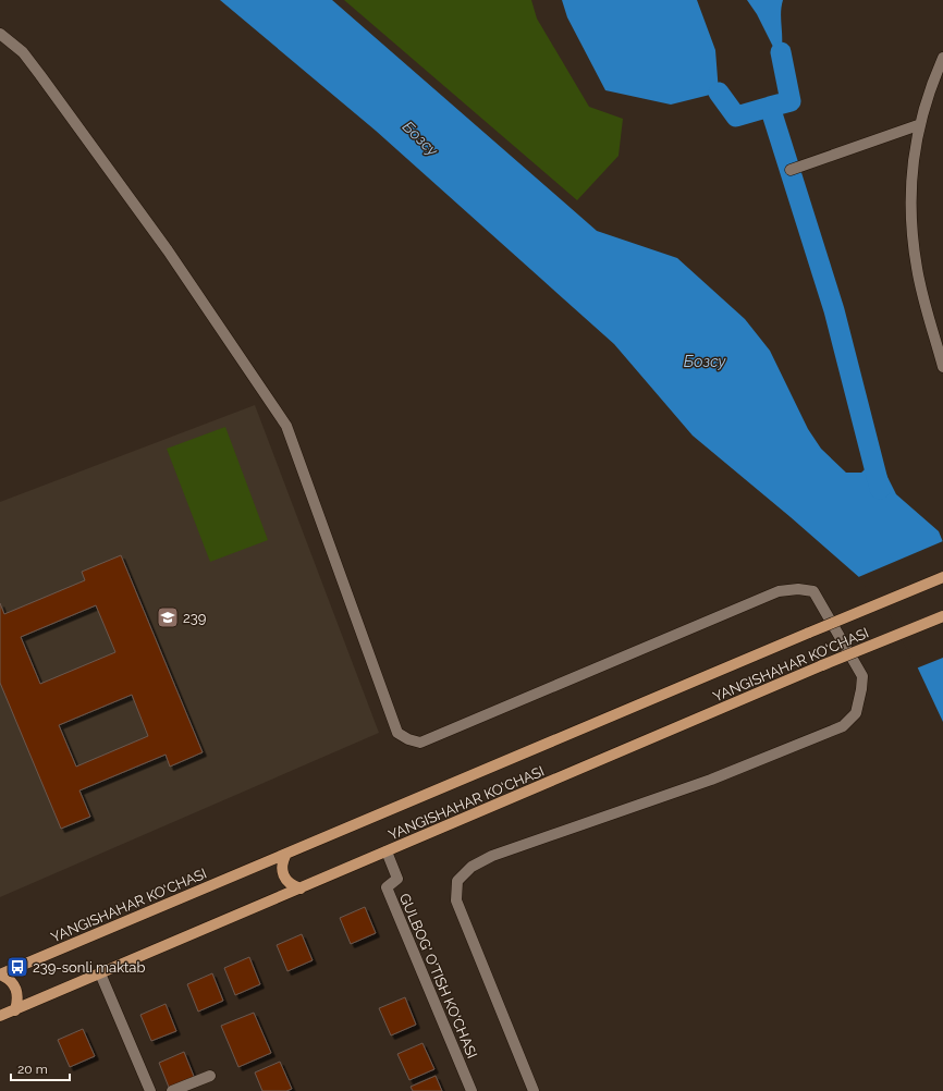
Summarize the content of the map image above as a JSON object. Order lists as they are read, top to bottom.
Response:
{
  "streets": {
    "main road": ["YANGISHAHAR KO‘CHASI"],
    "street": ["GULBOG' O'TISH KO'CHASI"]
  },
  "crossings": [
    ["YANGISHAHAR KO‘CHASI", "GULBOG' O'TISH KO'CHASI"]
  ],
  "water": ["Бозсу"],
  "places": {
    "school or university": ["239"],
    "bus stop": ["239-sonli maktab"]
  },
  "scale_bar": "20 m"
}
